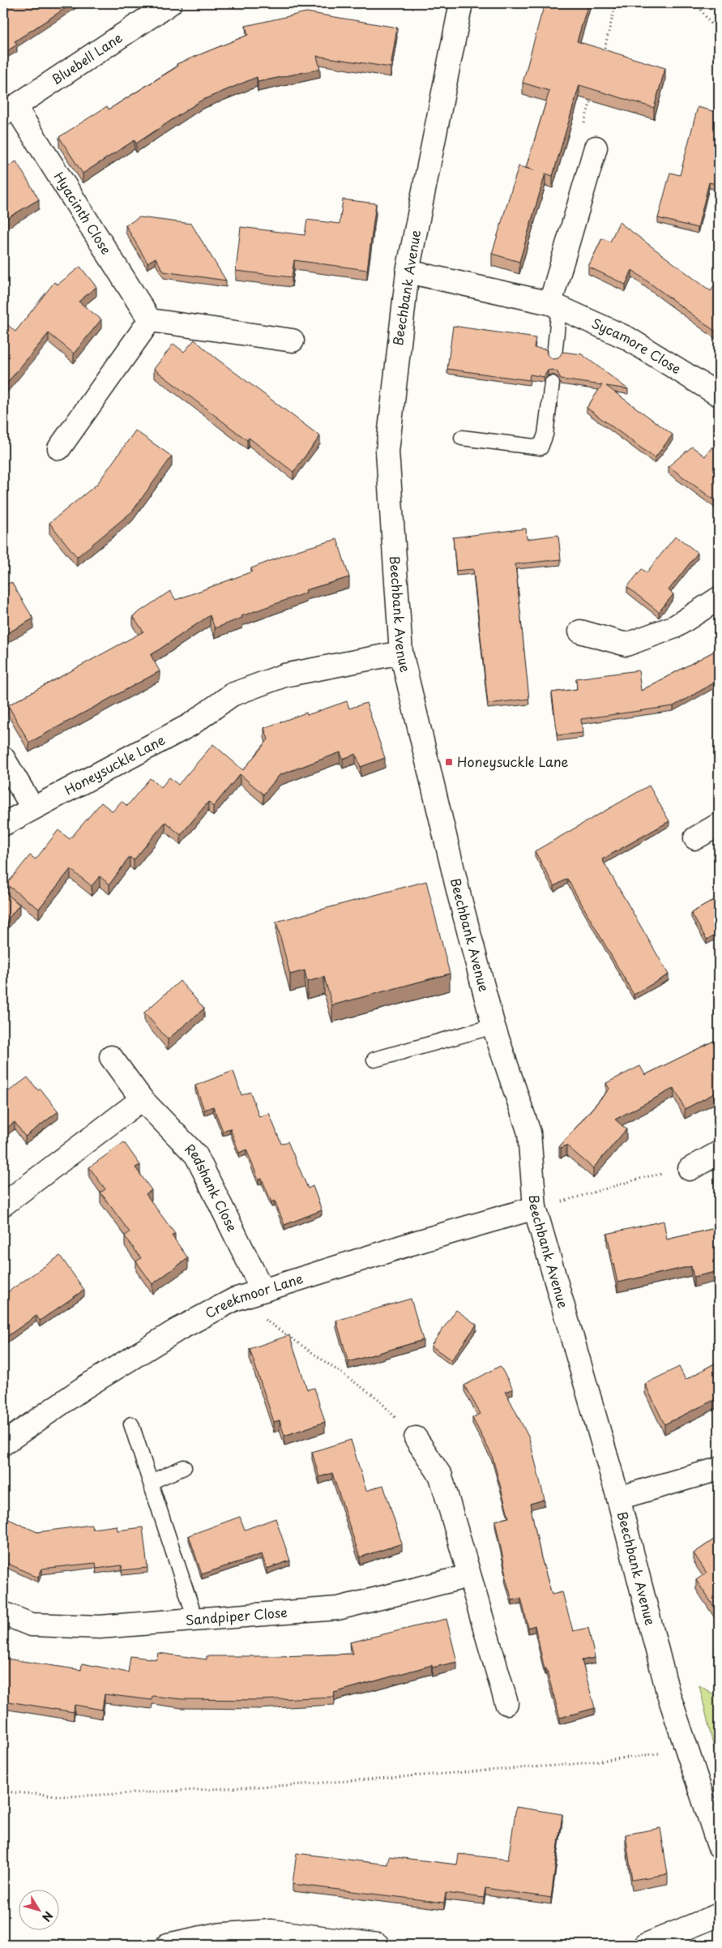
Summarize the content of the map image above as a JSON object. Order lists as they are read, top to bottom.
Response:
{
  "streets": {
    "street": [
      "Bluebell Lane",
      "Hyacinth Close",
      "Beechbank Avenue",
      "Sycamore Close",
      "Honeysuckle Lane",
      "Redshank Close",
      "Creekmoor Lane",
      "Sandpiper Close"
    ]
  },
  "crossings": [
    ["Bluebell Lane", "Hyacinth Close"],
    ["Beechbank Avenue", "Sycamore Close"],
    ["Beechbank Avenue", "Honeysuckle Lane"],
    ["Beechbank Avenue", "Creekmoor Lane"],
    ["Redshank Close", "Creekmoor Lane"]
  ],
  "places": {
    "transit": ["Honeysuckle Lane"]
  },
  "north": "bottom right"
}
